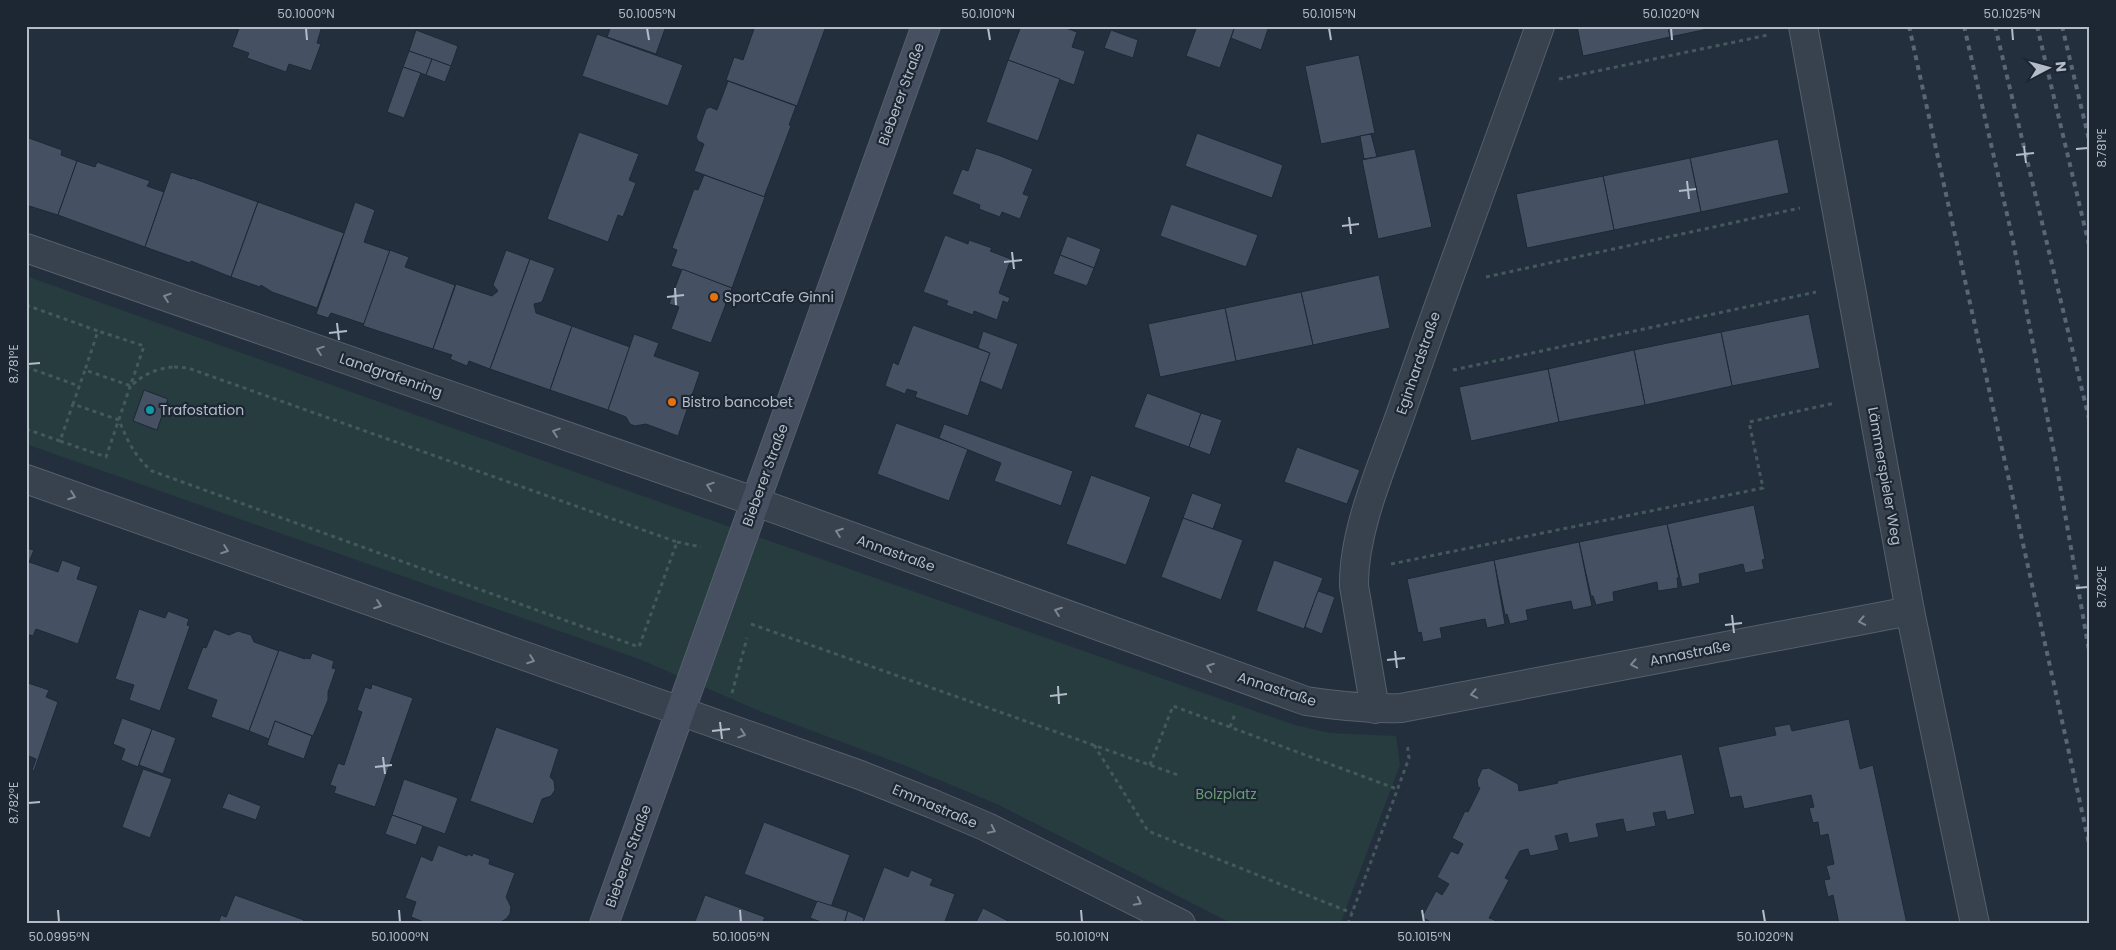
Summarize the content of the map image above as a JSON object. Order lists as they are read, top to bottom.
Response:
{
  "streets": {
    "street": [
      "Bieberer Straße",
      "Eginhardstraße",
      "Landgrafenring",
      "Lämmerspieler Weg",
      "Annastraße",
      "Emmastraße"
    ]
  },
  "crossings": [
    ["Bieberer Straße", "Landgrafenring"],
    ["Bieberer Straße", "Annastraße"],
    ["Bieberer Straße", "Emmastraße"],
    ["Eginhardstraße", "Annastraße"],
    ["Landgrafenring", "Annastraße"],
    ["Lämmerspieler Weg", "Annastraße"]
  ],
  "one_way": ["Annastraße", "Emmastraße"],
  "parks": ["Bolzplatz"],
  "places": ["SportCafe Ginni", "Bistro bancobet", "Trafostation"],
  "north": "right",
  "coordinates": [
    "50.1000°N",
    "50.1005°N",
    "50.1010°N",
    "50.1015°N",
    "50.1020°N",
    "50.1025°N",
    "8.781°E",
    "8.782°E",
    "50.0995°N"
  ]
}
